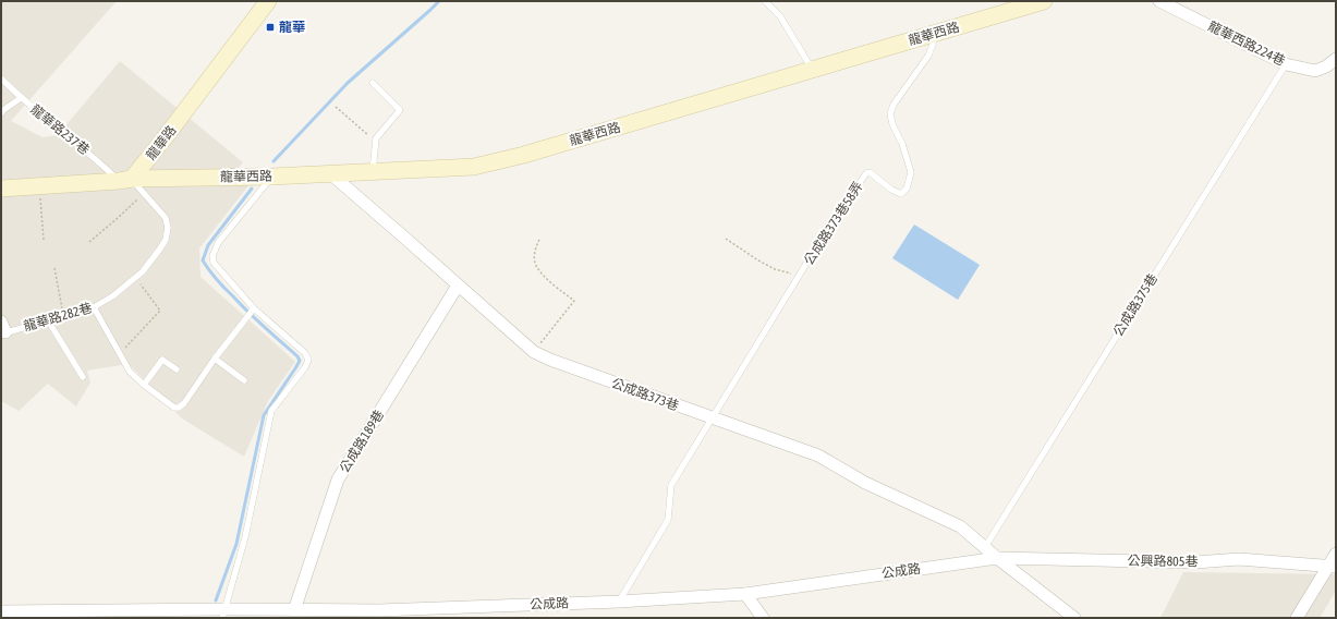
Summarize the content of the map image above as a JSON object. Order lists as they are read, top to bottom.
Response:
{
  "streets": {
    "street": [
      "龍華西路",
      "龍華西路224巷",
      "龍華路",
      "公成路373巷",
      "公成路189巷",
      "公興路805巷",
      "公成路"
    ],
    "lane": [
      "龍華路237巷",
      "公成路373巷58弄",
      "公成路375巷",
      "龍華路282巷"
    ]
  },
  "crossings": [
    ["龍華西路", "龍華路237巷"],
    ["龍華西路", "龍華路"],
    ["龍華西路", "公成路373巷58弄"],
    ["龍華西路", "龍華路282巷"],
    ["龍華西路", "公成路373巷"],
    ["龍華西路224巷", "公成路375巷"],
    ["龍華路237巷", "龍華路"],
    ["龍華路237巷", "龍華路282巷"],
    ["龍華路", "龍華路282巷"],
    ["公成路373巷58弄", "公成路373巷"],
    ["公成路373巷58弄", "公成路"],
    ["公成路375巷", "公成路373巷"],
    ["公成路373巷", "公成路189巷"],
    ["公成路373巷", "公興路805巷"],
    ["公成路373巷", "公成路"],
    ["公成路189巷", "公成路"],
    ["公興路805巷", "公成路"]
  ],
  "places": {
    "transit": ["龍華"]
  }
}
